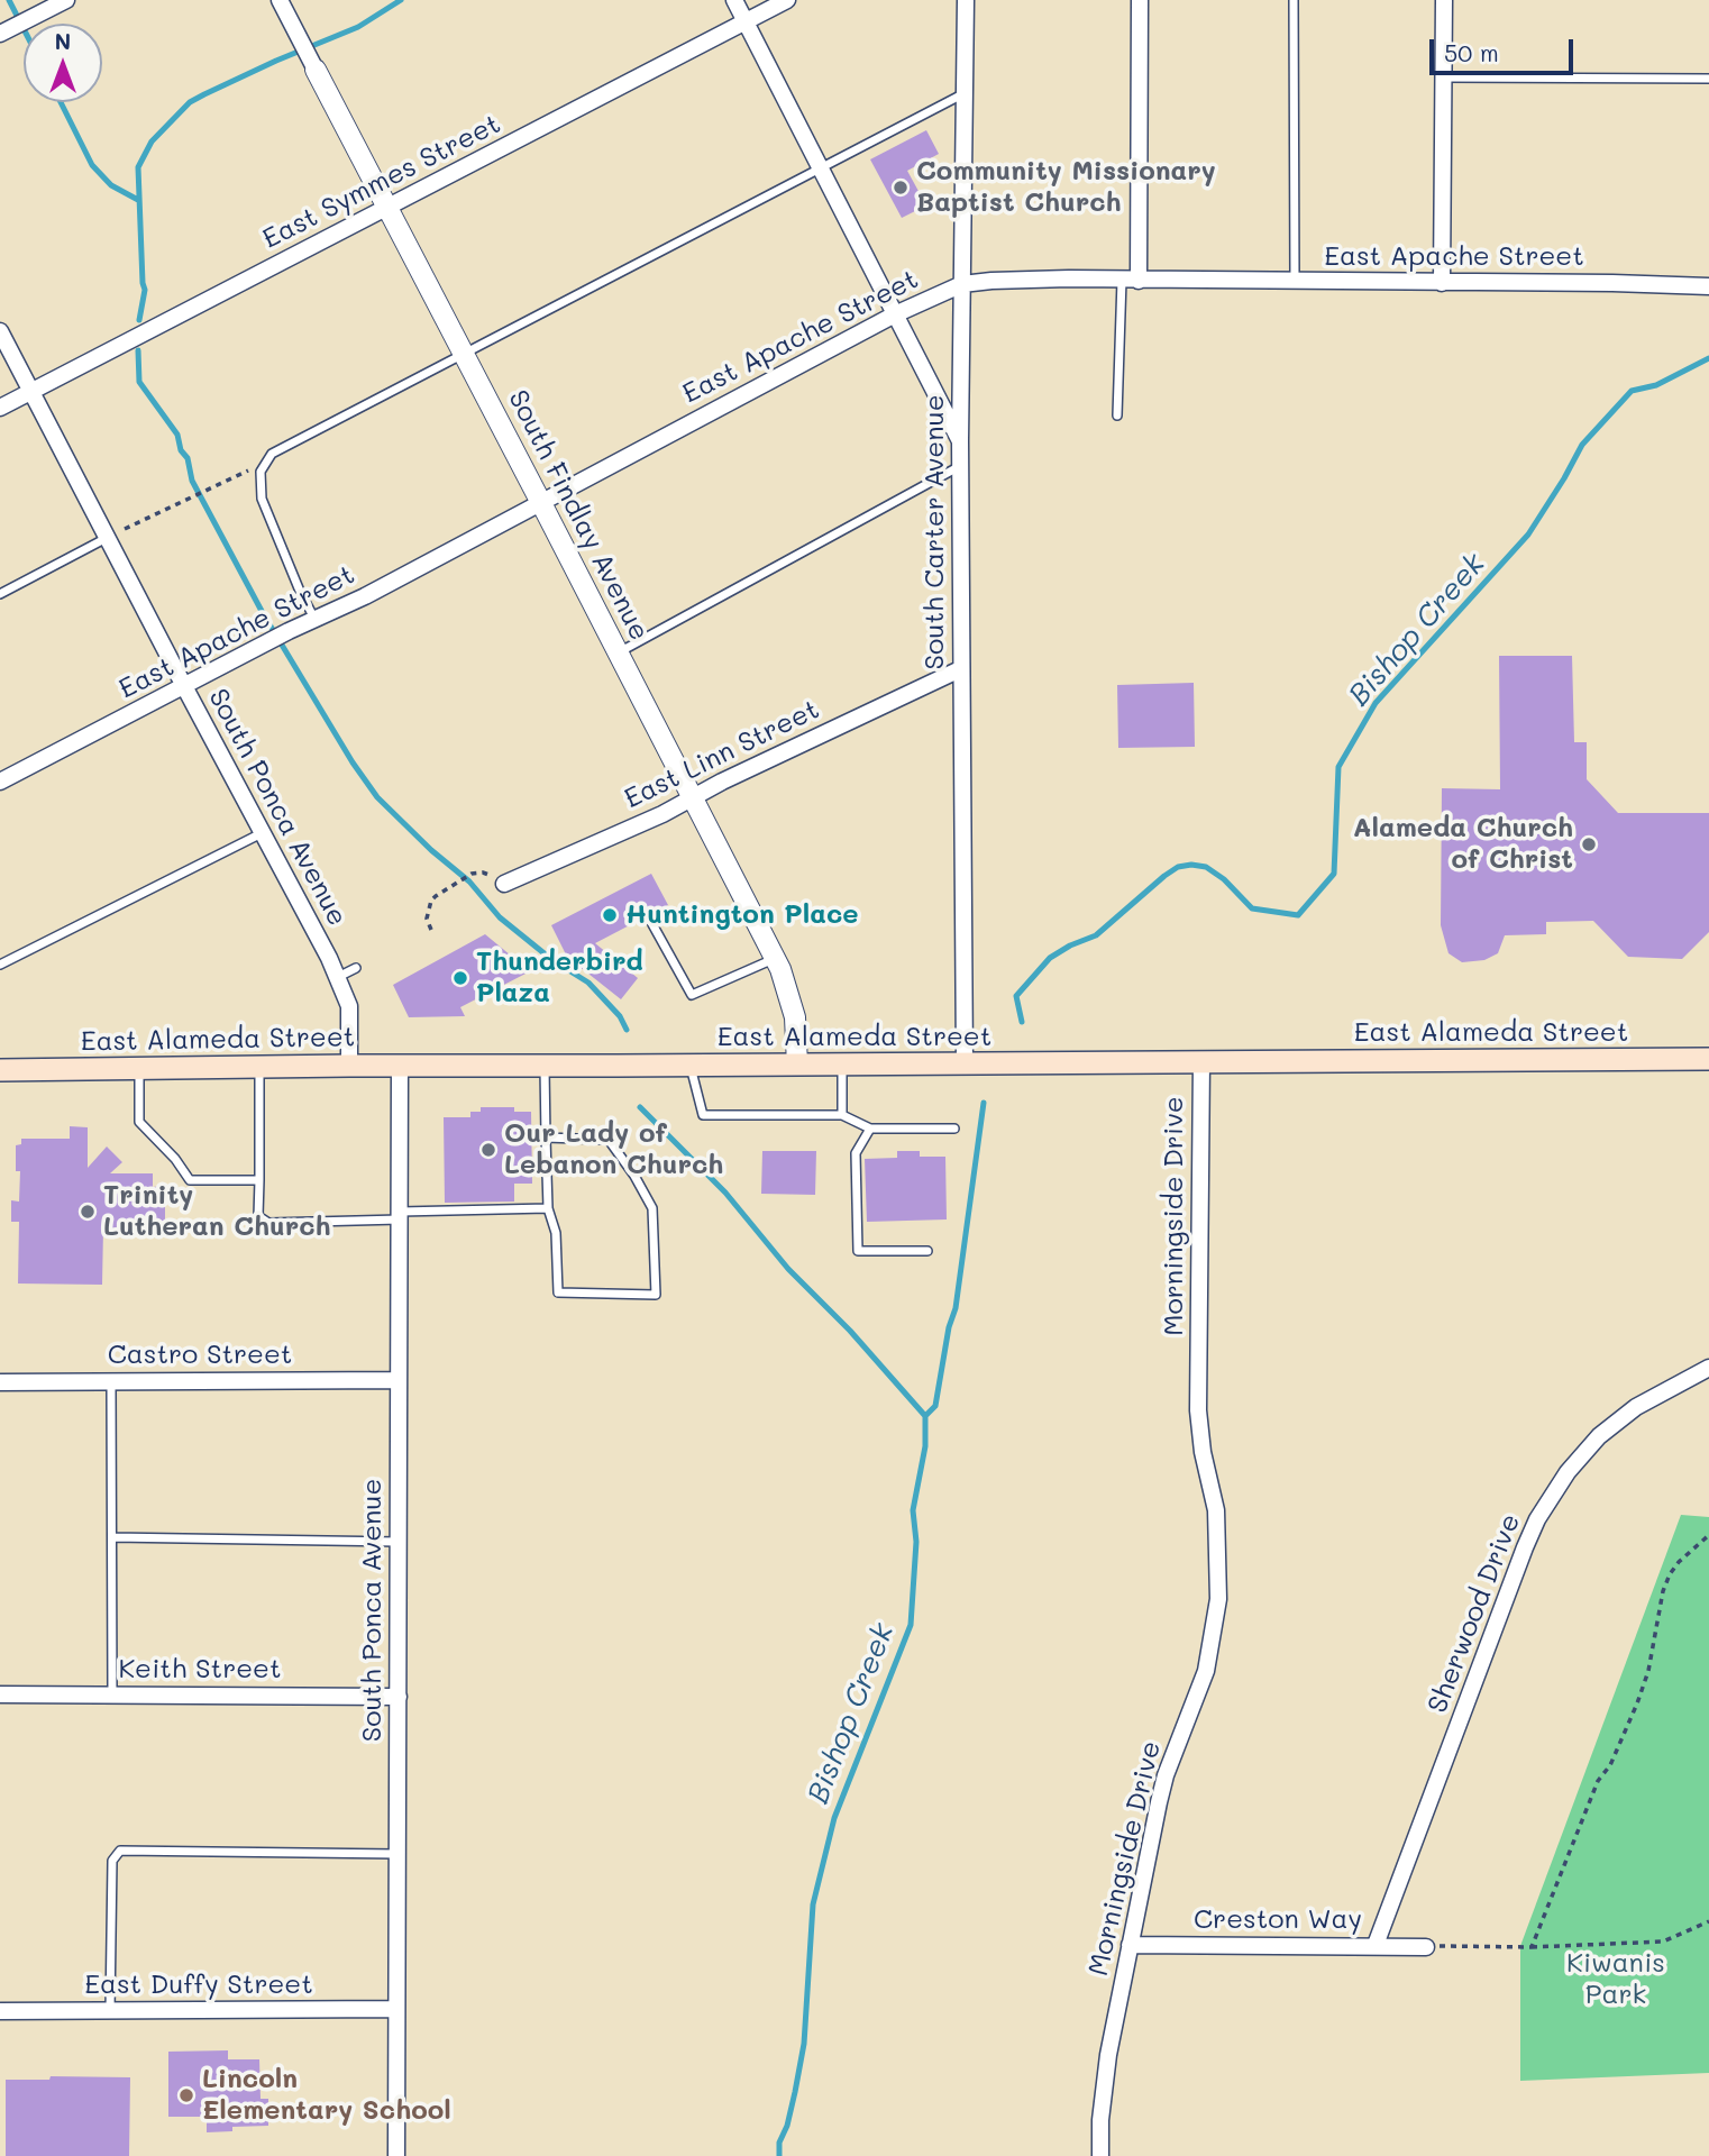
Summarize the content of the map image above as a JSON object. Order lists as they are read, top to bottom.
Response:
{
  "streets": {
    "main road": ["East Alameda Street"],
    "street": [
      "East Symmes Street",
      "East Apache Street",
      "South Findlay Avenue",
      "South Carter Avenue",
      "East Linn Street",
      "South Ponca Avenue",
      "Morningside Drive",
      "Castro Street",
      "Sherwood Drive",
      "Keith Street",
      "Creston Way",
      "East Duffy Street"
    ]
  },
  "crossings": [
    ["East Symmes Street", "South Findlay Avenue"],
    ["East Symmes Street", "South Ponca Avenue"],
    ["East Apache Street", "South Findlay Avenue"],
    ["East Apache Street", "South Carter Avenue"],
    ["East Apache Street", "South Ponca Avenue"],
    ["South Findlay Avenue", "East Linn Street"],
    ["South Findlay Avenue", "East Alameda Street"],
    ["South Carter Avenue", "East Linn Street"],
    ["South Carter Avenue", "East Alameda Street"],
    ["South Ponca Avenue", "East Alameda Street"],
    ["South Ponca Avenue", "Castro Street"],
    ["South Ponca Avenue", "Keith Street"],
    ["South Ponca Avenue", "East Duffy Street"],
    ["East Alameda Street", "Morningside Drive"],
    ["Morningside Drive", "Creston Way"],
    ["Sherwood Drive", "Creston Way"]
  ],
  "water": ["Bishop Creek"],
  "parks": ["Kiwanis Park"],
  "places": [
    "Community Missionary Baptist Church",
    "Alameda Church of Christ",
    "Huntington Place",
    "Thunderbird Plaza",
    "Our Lady of Lebanon Church",
    "Trinity Lutheran Church",
    "Lincoln Elementary School"
  ],
  "scale_bar": "50 m",
  "north": "top"
}
